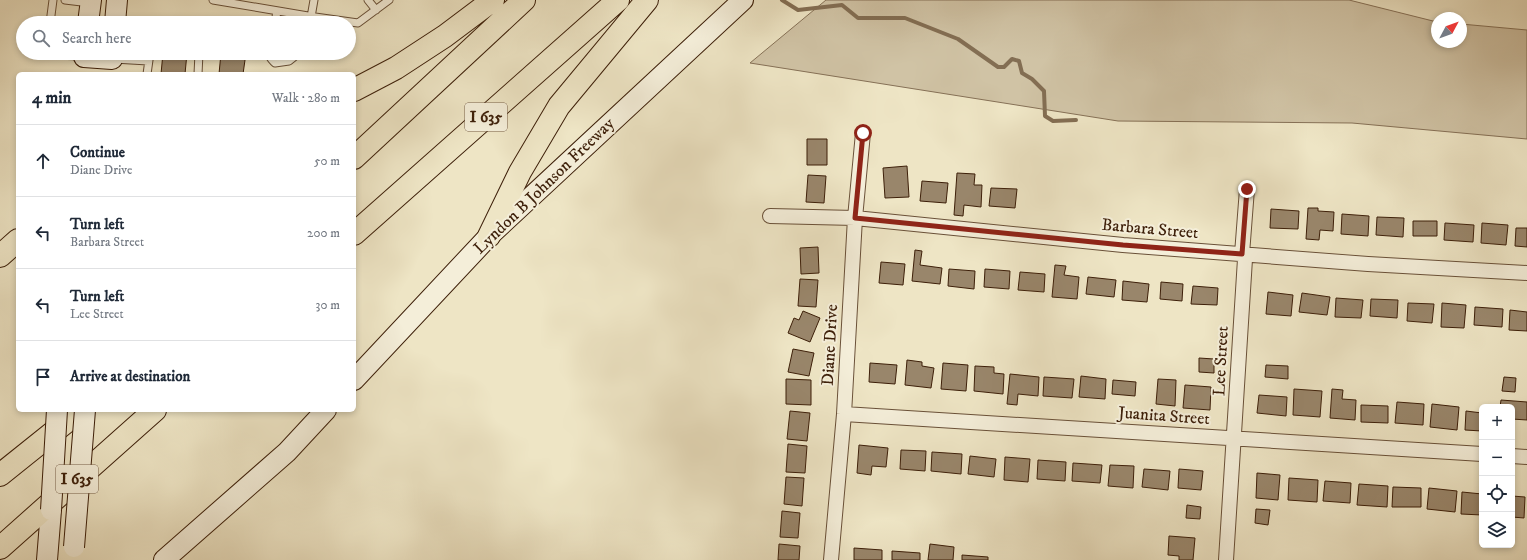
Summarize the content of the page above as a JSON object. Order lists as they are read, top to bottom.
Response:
{
  "streets": {
    "highway": ["I 635"],
    "main road": ["Lyndon B Johnson Freeway"],
    "street": [
      "Barbara Street",
      "Diane Drive",
      "Lee Street",
      "Juanita Street"
    ]
  },
  "crossings": [
    ["Barbara Street", "Diane Drive"],
    ["Barbara Street", "Lee Street"],
    ["Diane Drive", "Juanita Street"],
    ["Lee Street", "Juanita Street"]
  ],
  "north": "top right",
  "page": {
    "search": "Search here",
    "heading": ["4 min", "Walk · 280 m"],
    "list": [
      ["Continue", "Diane Drive", "50 m"],
      ["Turn left", "Barbara Street", "200 m"],
      ["Turn left", "Lee Street", "30 m"],
      "Arrive at destination"
    ],
    "map_buttons": ["+", "−"]
  }
}
